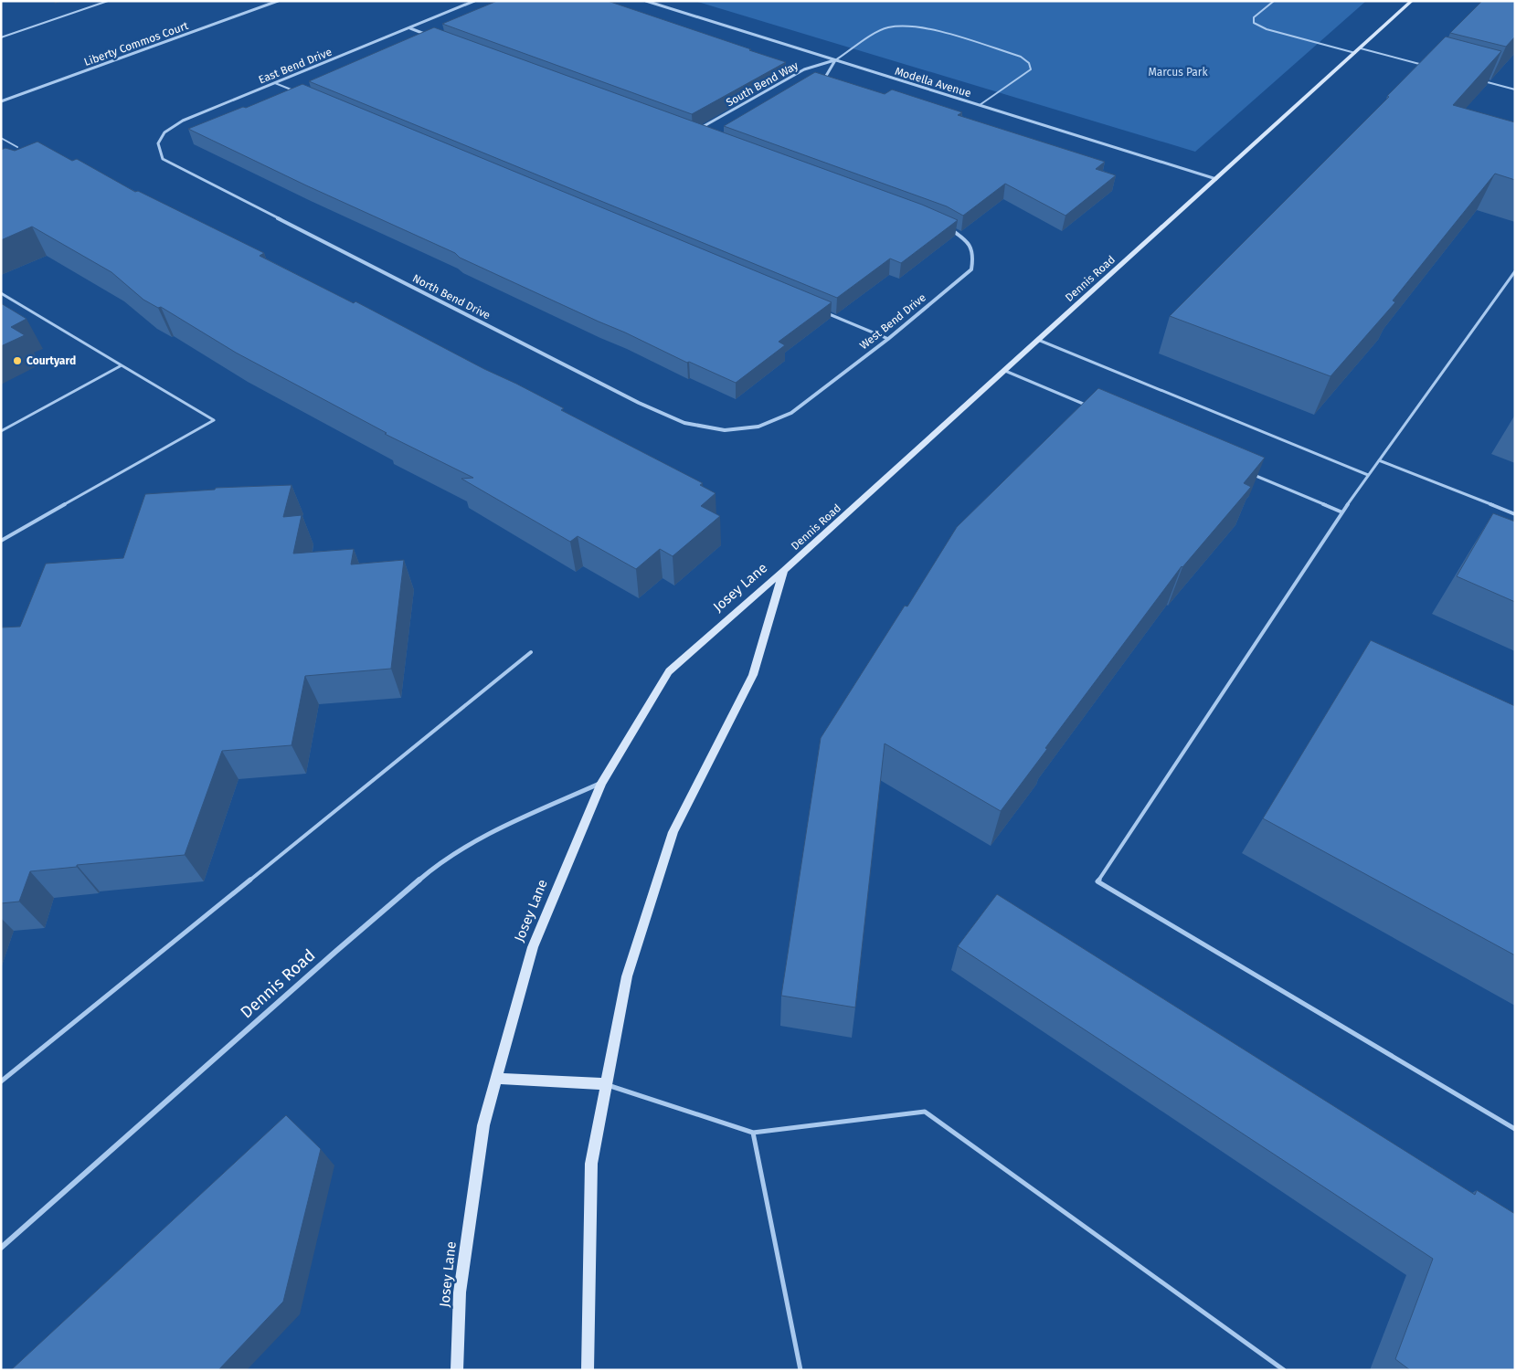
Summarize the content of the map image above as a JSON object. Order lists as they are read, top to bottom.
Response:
{
  "streets": {
    "street": [
      "Liberty Commos Court",
      "East Bend Drive",
      "Modella Avenue",
      "South Bend Way",
      "Dennis Road",
      "North Bend Drive",
      "West Bend Drive",
      "Josey Lane"
    ]
  },
  "crossings": [
    ["East Bend Drive", "North Bend Drive"],
    ["Modella Avenue", "South Bend Way"],
    ["Modella Avenue", "Dennis Road"],
    ["Dennis Road", "Josey Lane"],
    ["North Bend Drive", "West Bend Drive"]
  ],
  "parks": ["Marcus Park"],
  "places": ["Courtyard"]
}
